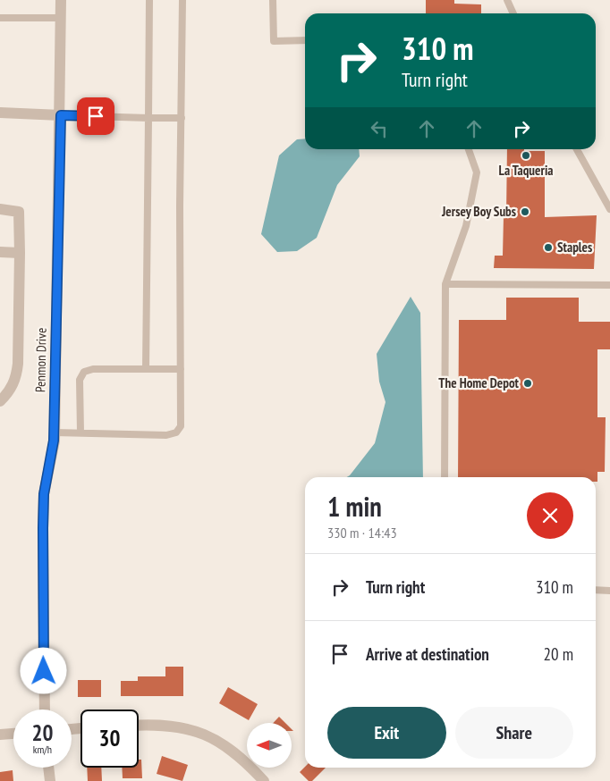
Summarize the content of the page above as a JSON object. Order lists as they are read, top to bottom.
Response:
{
  "streets": {
    "street": ["Penmon Drive"]
  },
  "places": [
    "La Taqueria",
    "Jersey Boy Subs",
    "Staples",
    "The Home Depot"
  ],
  "north": "left",
  "page": {
    "turn": ["310 m", "Turn right"],
    "heading": ["1 min", "330 m · 14:43"],
    "list": [
      {
        "name": "Turn right",
        "value": "310 m"
      },
      {
        "name": "Arrive at destination",
        "value": "20 m"
      }
    ],
    "buttons": ["Exit", "Share"],
    "speed": "20 km/h",
    "limit": "30"
  }
}
